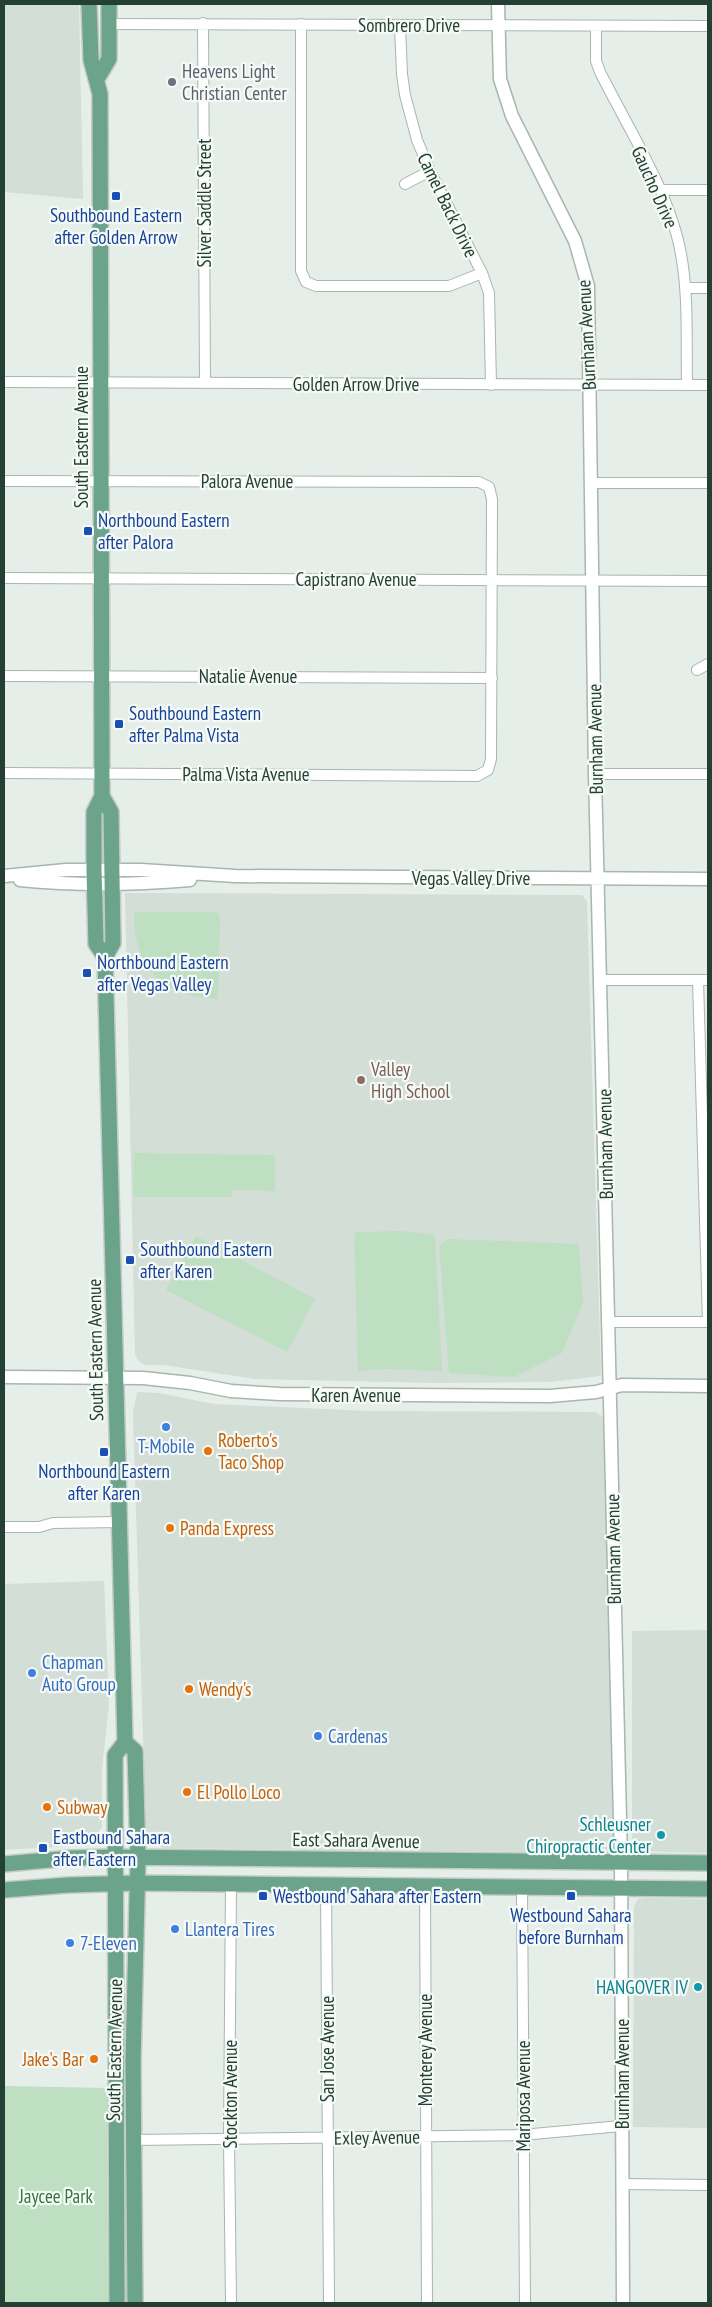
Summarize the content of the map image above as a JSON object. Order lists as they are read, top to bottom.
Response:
{
  "streets": {
    "main road": ["South Eastern Avenue", "East Sahara Avenue"],
    "street": [
      "Sombrero Drive",
      "Gaucho Drive",
      "Silver Saddle Street",
      "Camel Back Drive",
      "Burnham Avenue",
      "Golden Arrow Drive",
      "Palora Avenue",
      "Capistrano Avenue",
      "Natalie Avenue",
      "Palma Vista Avenue",
      "Vegas Valley Drive",
      "Karen Avenue",
      "San Jose Avenue",
      "Monterey Avenue",
      "Stockton Avenue",
      "Mariposa Avenue",
      "Exley Avenue"
    ]
  },
  "crossings": [
    ["Sombrero Drive", "Gaucho Drive"],
    ["Sombrero Drive", "Silver Saddle Street"],
    ["Sombrero Drive", "Camel Back Drive"],
    ["Sombrero Drive", "Burnham Avenue"],
    ["Gaucho Drive", "Golden Arrow Drive"],
    ["Silver Saddle Street", "Golden Arrow Drive"],
    ["Camel Back Drive", "Golden Arrow Drive"],
    ["Burnham Avenue", "Golden Arrow Drive"],
    ["Burnham Avenue", "Capistrano Avenue"],
    ["Burnham Avenue", "Vegas Valley Drive"],
    ["Burnham Avenue", "Karen Avenue"],
    ["Burnham Avenue", "East Sahara Avenue"],
    ["Burnham Avenue", "Exley Avenue"],
    ["Golden Arrow Drive", "South Eastern Avenue"],
    ["South Eastern Avenue", "Palora Avenue"],
    ["South Eastern Avenue", "Capistrano Avenue"],
    ["South Eastern Avenue", "Natalie Avenue"],
    ["South Eastern Avenue", "Palma Vista Avenue"],
    ["South Eastern Avenue", "Vegas Valley Drive"],
    ["South Eastern Avenue", "Karen Avenue"],
    ["South Eastern Avenue", "East Sahara Avenue"],
    ["South Eastern Avenue", "Exley Avenue"],
    ["Palora Avenue", "Capistrano Avenue"],
    ["Natalie Avenue", "Palma Vista Avenue"],
    ["San Jose Avenue", "Exley Avenue"],
    ["Monterey Avenue", "Exley Avenue"],
    ["Stockton Avenue", "Exley Avenue"],
    ["Mariposa Avenue", "Exley Avenue"]
  ],
  "parks": ["Jaycee Park"],
  "places": {
    "other": [
      "Heavens Light Christian Center",
      "Valley High School",
      "T-Mobile",
      "Roberto's Taco Shop",
      "Panda Express",
      "Chapman Auto Group",
      "Wendy's",
      "Cardenas",
      "El Pollo Loco",
      "Subway",
      "Schleusner Chiropractic Center",
      "Llantera Tires",
      "7-Eleven",
      "HANGOVER IV",
      "Jake's Bar"
    ],
    "transit": [
      "Southbound Eastern after Golden Arrow",
      "Northbound Eastern after Palora",
      "Southbound Eastern after Palma Vista",
      "Northbound Eastern after Vegas Valley",
      "Southbound Eastern after Karen",
      "Northbound Eastern after Karen",
      "Eastbound Sahara after Eastern",
      "Westbound Sahara after Eastern",
      "Westbound Sahara before Burnham"
    ]
  }
}
